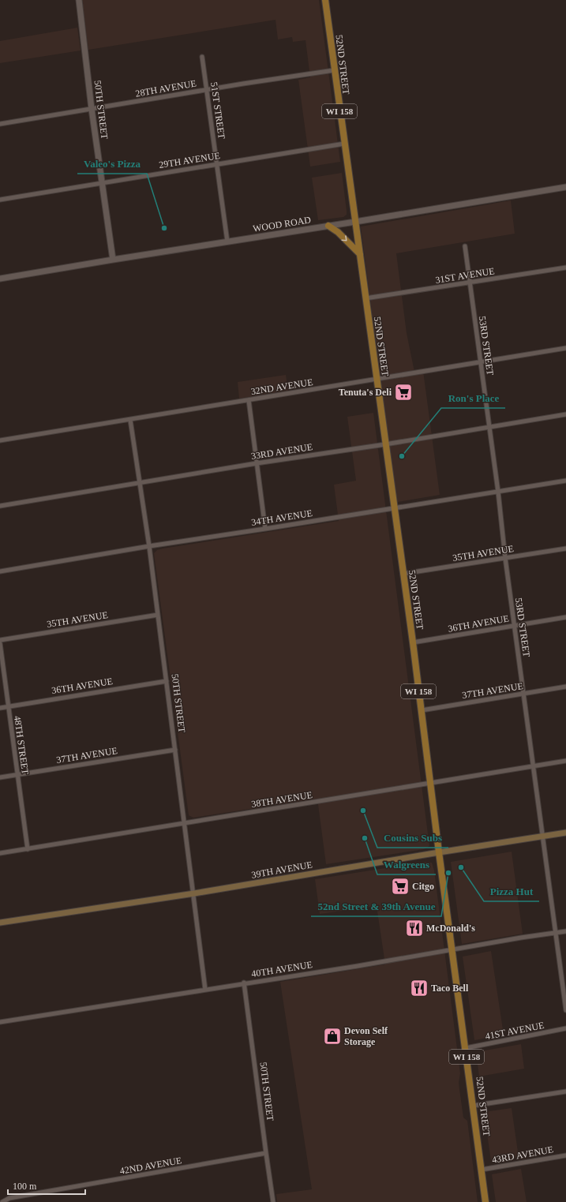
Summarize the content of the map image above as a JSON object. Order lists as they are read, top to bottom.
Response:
{
  "streets": {
    "main road": ["52ND STREET", "WI 158", "39TH AVENUE"],
    "street": [
      "28TH AVENUE",
      "50TH STREET",
      "51ST STREET",
      "29TH AVENUE",
      "WOOD ROAD",
      "31ST AVENUE",
      "53RD STREET",
      "32ND AVENUE",
      "33RD AVENUE",
      "34TH AVENUE",
      "35TH AVENUE",
      "36TH AVENUE",
      "37TH AVENUE",
      "48TH STREET",
      "38TH AVENUE",
      "40TH AVENUE",
      "41ST AVENUE",
      "43RD AVENUE",
      "42ND AVENUE"
    ]
  },
  "crossings": [
    ["52ND STREET", "28TH AVENUE"],
    ["52ND STREET", "29TH AVENUE"],
    ["52ND STREET", "WOOD ROAD"],
    ["52ND STREET", "31ST AVENUE"],
    ["52ND STREET", "32ND AVENUE"],
    ["52ND STREET", "33RD AVENUE"],
    ["52ND STREET", "34TH AVENUE"],
    ["52ND STREET", "35TH AVENUE"],
    ["52ND STREET", "36TH AVENUE"],
    ["52ND STREET", "37TH AVENUE"],
    ["52ND STREET", "38TH AVENUE"],
    ["52ND STREET", "39TH AVENUE"],
    ["52ND STREET", "40TH AVENUE"],
    ["52ND STREET", "41ST AVENUE"],
    ["52ND STREET", "43RD AVENUE"],
    ["28TH AVENUE", "50TH STREET"],
    ["28TH AVENUE", "51ST STREET"],
    ["50TH STREET", "29TH AVENUE"],
    ["50TH STREET", "WOOD ROAD"],
    ["50TH STREET", "32ND AVENUE"],
    ["50TH STREET", "33RD AVENUE"],
    ["50TH STREET", "34TH AVENUE"],
    ["50TH STREET", "35TH AVENUE"],
    ["50TH STREET", "36TH AVENUE"],
    ["50TH STREET", "37TH AVENUE"],
    ["50TH STREET", "38TH AVENUE"],
    ["50TH STREET", "39TH AVENUE"],
    ["50TH STREET", "40TH AVENUE"],
    ["50TH STREET", "42ND AVENUE"],
    ["51ST STREET", "29TH AVENUE"],
    ["51ST STREET", "WOOD ROAD"],
    ["31ST AVENUE", "53RD STREET"],
    ["53RD STREET", "32ND AVENUE"],
    ["53RD STREET", "33RD AVENUE"],
    ["53RD STREET", "34TH AVENUE"],
    ["53RD STREET", "35TH AVENUE"],
    ["53RD STREET", "36TH AVENUE"],
    ["53RD STREET", "37TH AVENUE"],
    ["53RD STREET", "38TH AVENUE"],
    ["53RD STREET", "39TH AVENUE"],
    ["53RD STREET", "40TH AVENUE"],
    ["36TH AVENUE", "48TH STREET"],
    ["37TH AVENUE", "48TH STREET"],
    ["48TH STREET", "38TH AVENUE"]
  ],
  "places": {
    "other": [
      "Valeo's Pizza",
      "Ron's Place",
      "Cousins Subs",
      "Walgreens",
      "Pizza Hut",
      "52nd Street & 39th Avenue"
    ],
    "supermarket": ["Tenuta's Deli", "Citgo"],
    "restaurant": ["McDonald's", "Taco Bell"],
    "shop": ["Devon Self Storage"]
  },
  "scale_bar": "100 m"
}
